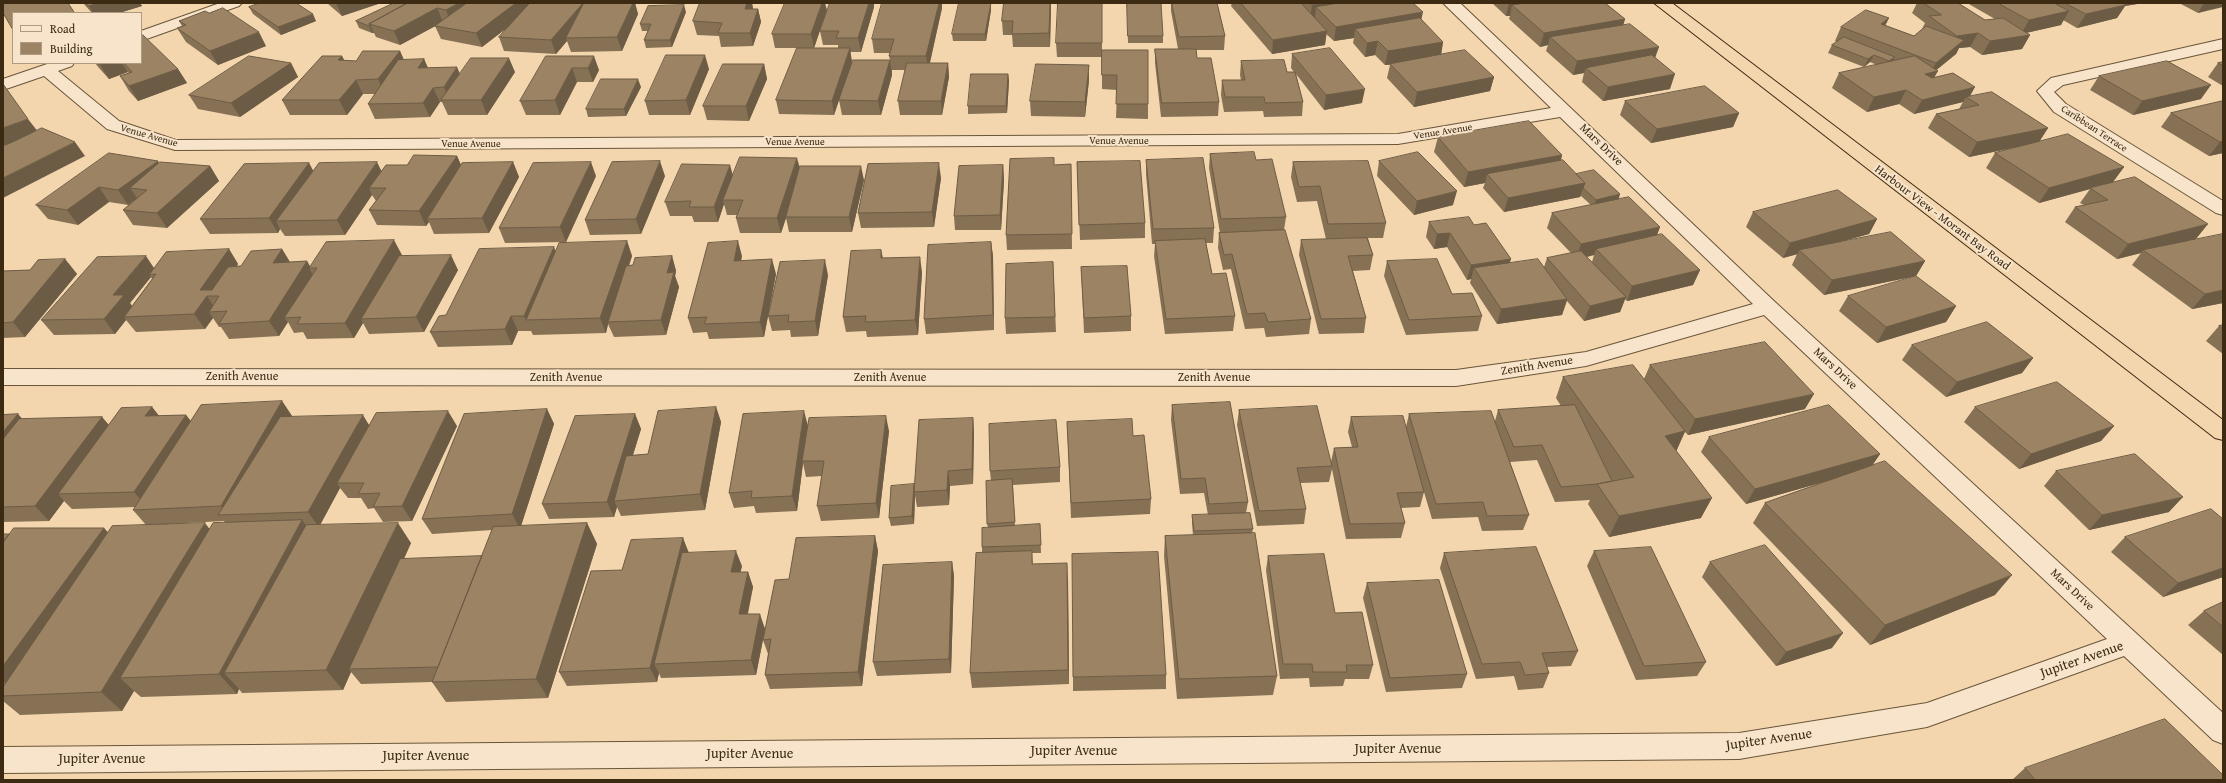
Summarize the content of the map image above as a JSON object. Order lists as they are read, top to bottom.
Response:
{
  "streets": {
    "highway": ["Harbour View - Morant Bay Road"],
    "street": [
      "Caribbean Terrace",
      "Venue Avenue",
      "Mars Drive",
      "Zenith Avenue",
      "Jupiter Avenue"
    ]
  },
  "crossings": [
    ["Venue Avenue", "Mars Drive"],
    ["Mars Drive", "Zenith Avenue"],
    ["Mars Drive", "Jupiter Avenue"]
  ],
  "legend": ["Road", "Building"]
}
